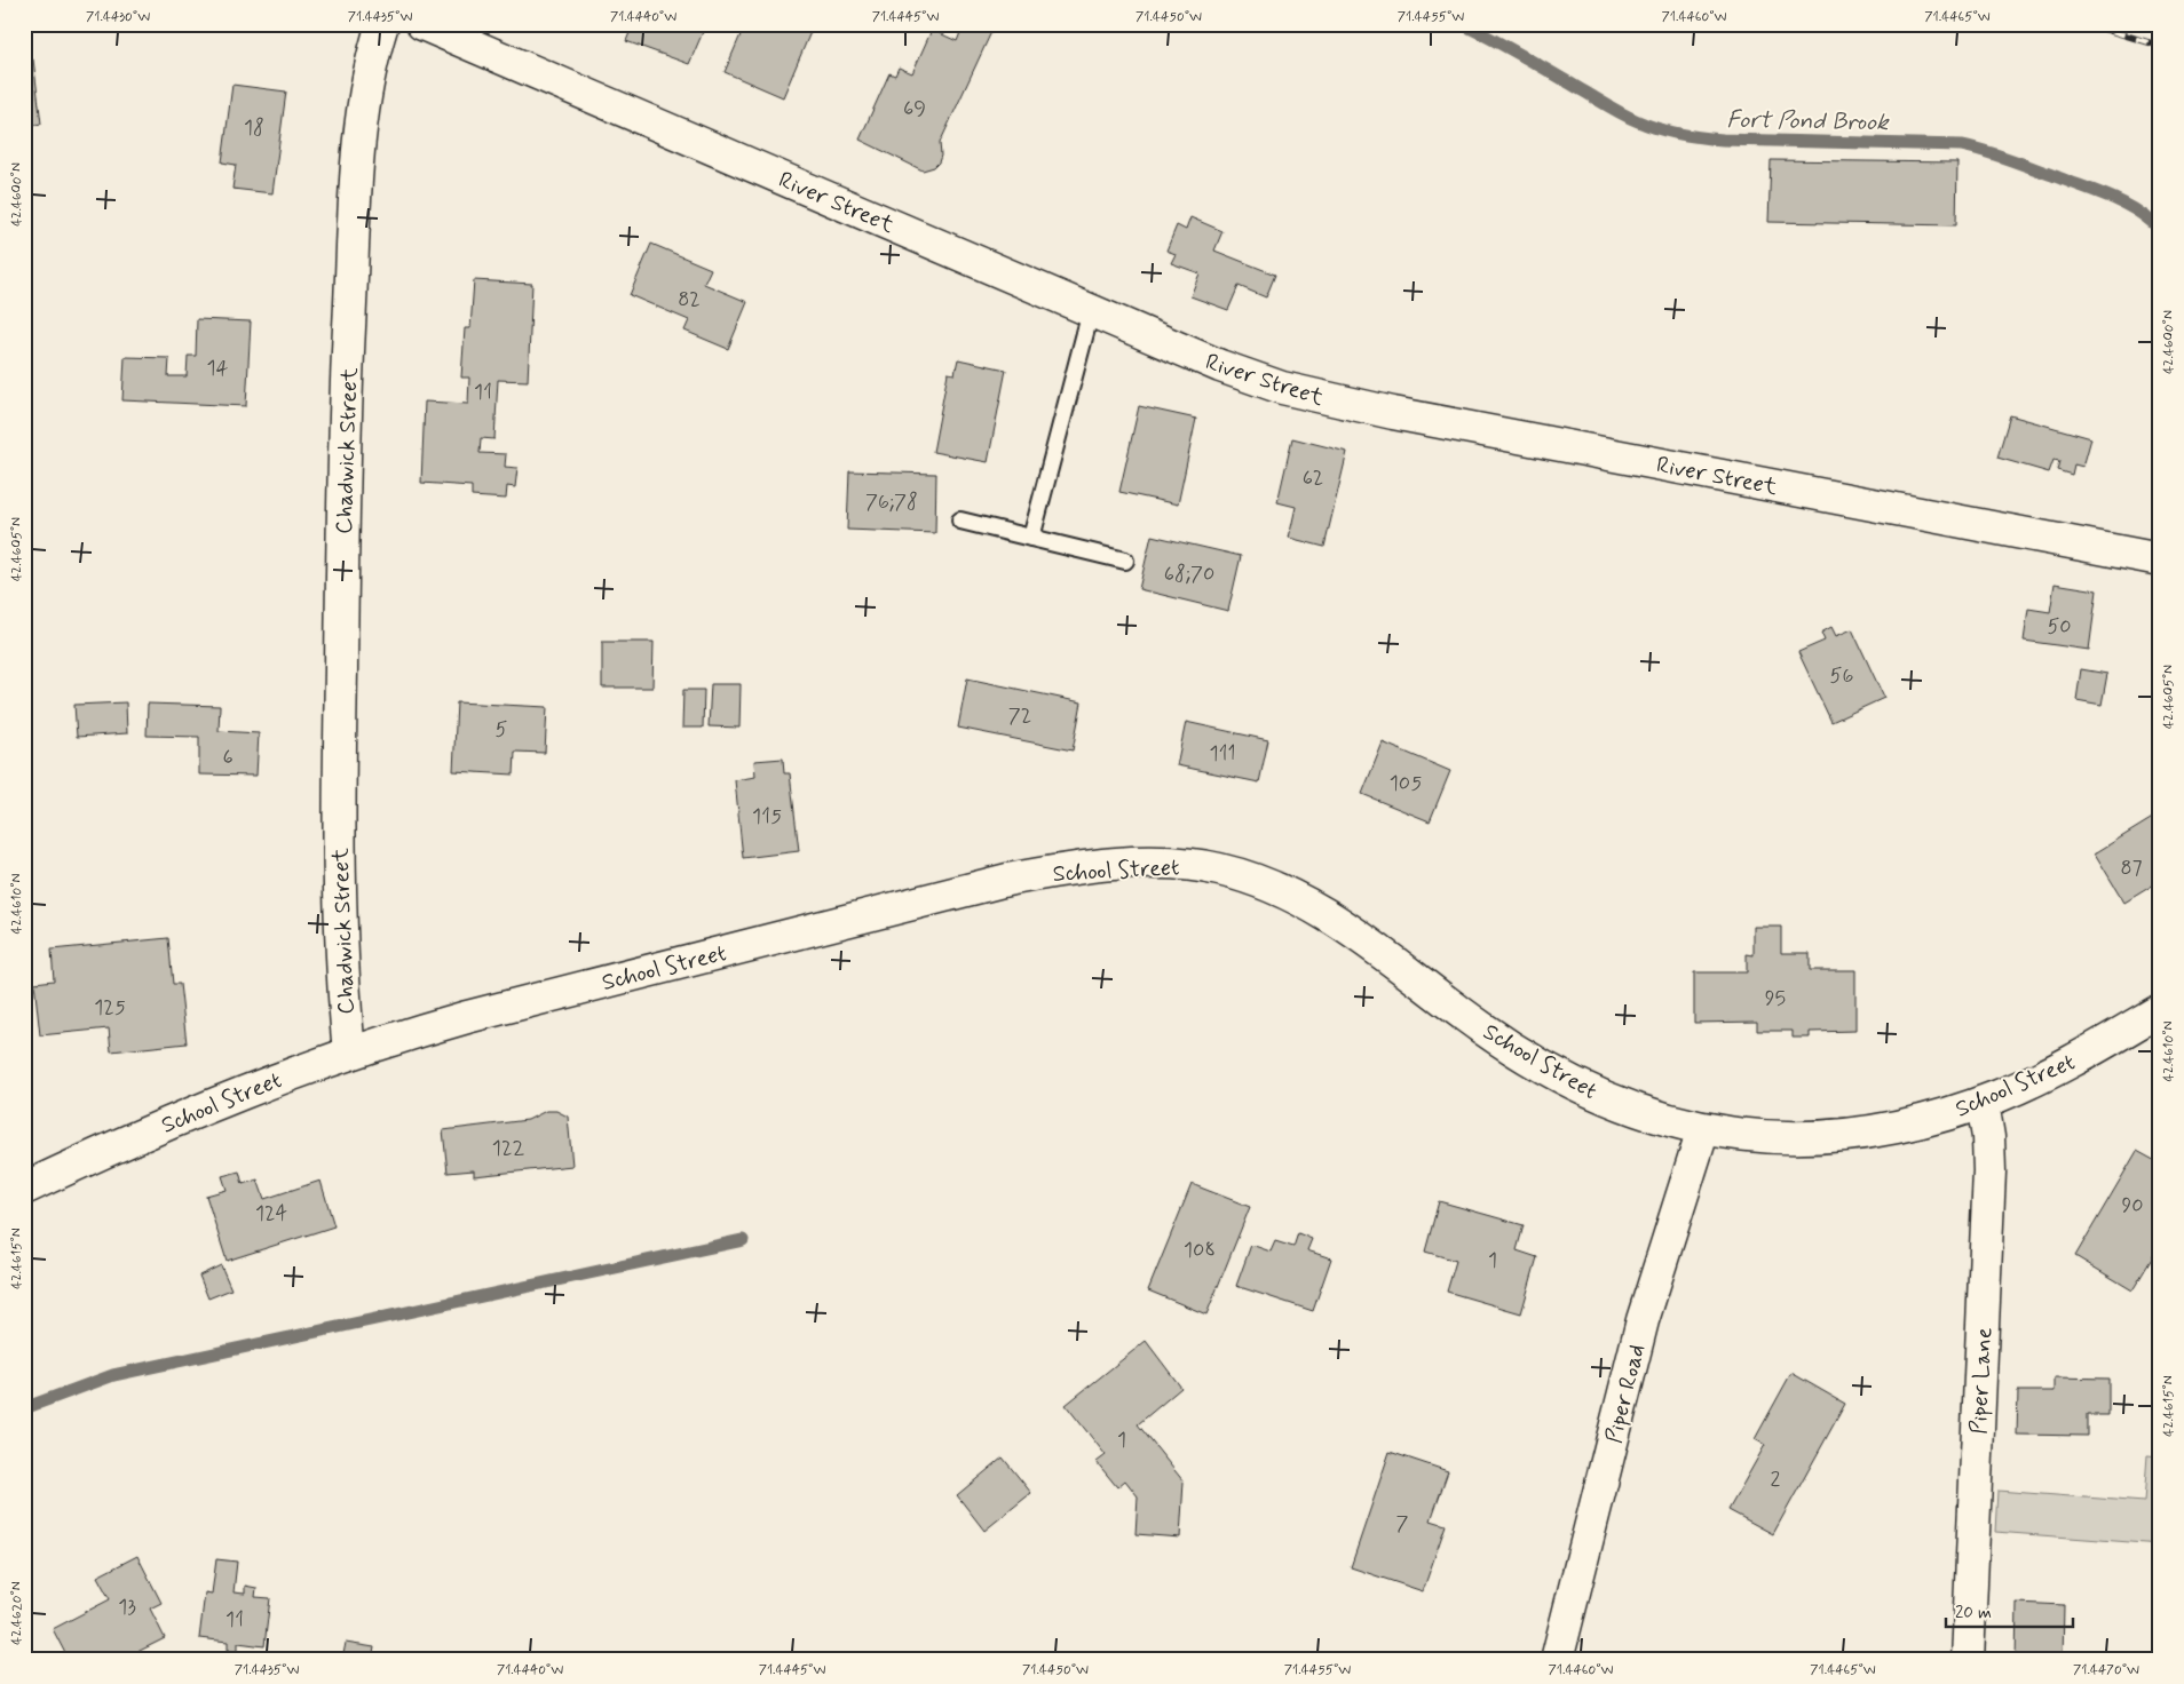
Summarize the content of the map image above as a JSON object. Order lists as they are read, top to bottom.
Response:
{
  "streets": {
    "street": [
      "River Street",
      "Chadwick Street",
      "School Street",
      "Piper Lane",
      "Piper Road"
    ]
  },
  "crossings": [
    ["Chadwick Street", "School Street"],
    ["School Street", "Piper Lane"],
    ["School Street", "Piper Road"]
  ],
  "water": ["Fort Pond Brook"],
  "house_numbers": [
    "69",
    "18",
    "82",
    "14",
    "11",
    "62",
    "76;78",
    "68;70",
    "50",
    "56",
    "72",
    "5",
    "111",
    "6",
    "105",
    "115",
    "87",
    "95",
    "125",
    "122",
    "90",
    "124",
    "108",
    "1",
    "1",
    "2",
    "7",
    "13",
    "11"
  ],
  "scale_bar": "20 m",
  "coordinates": [
    "71.4430°W",
    "71.4435°W",
    "71.4440°W",
    "71.4445°W",
    "71.4450°W",
    "71.4455°W",
    "71.4460°W",
    "71.4465°W",
    "42.4600°N",
    "42.4605°N",
    "42.4610°N",
    "42.4615°N",
    "42.4620°N",
    "71.4470°W"
  ]
}
